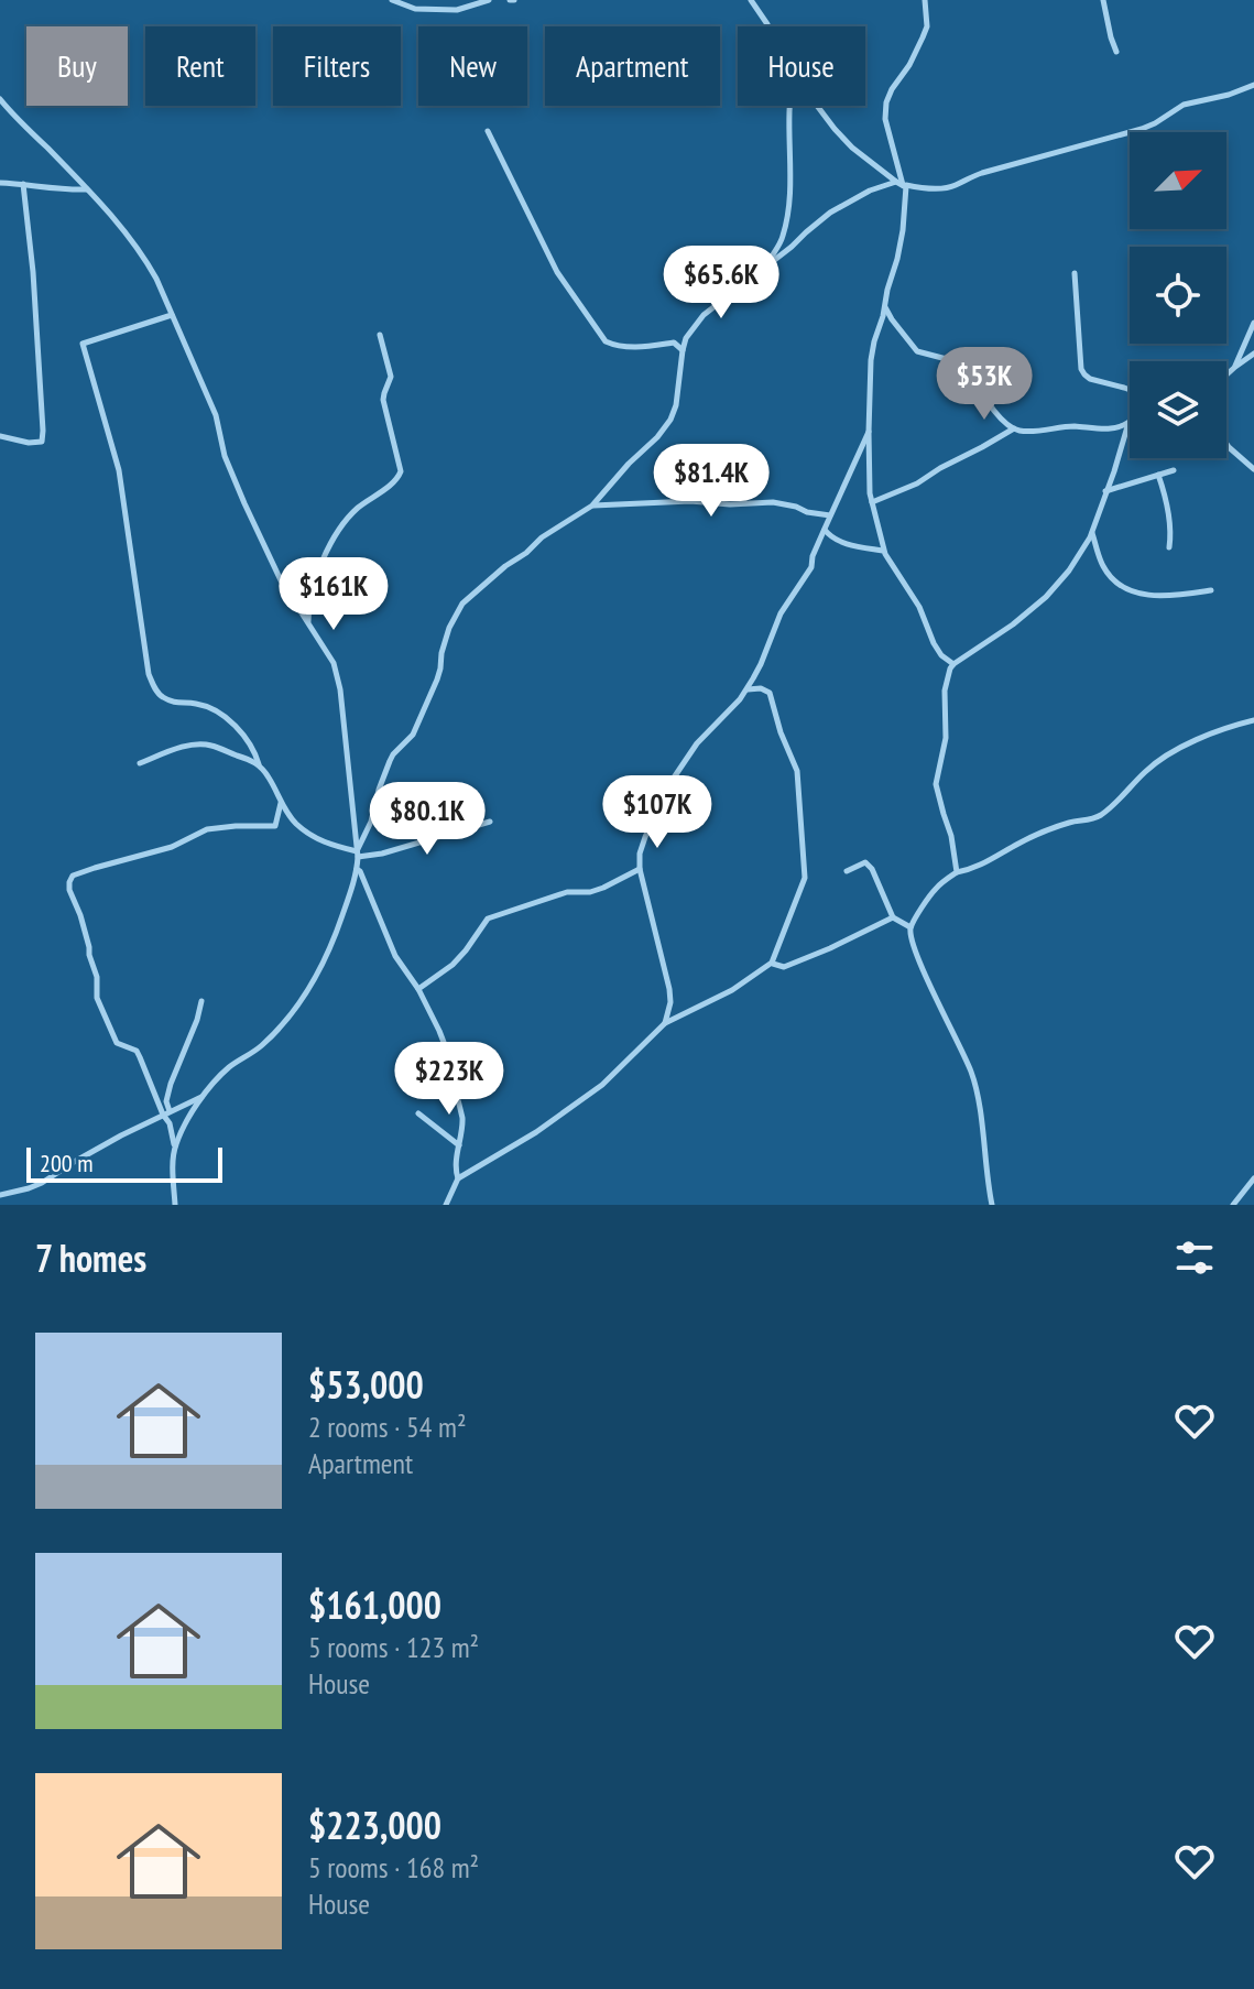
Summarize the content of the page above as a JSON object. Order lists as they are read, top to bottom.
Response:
{
  "scale_bar": "200 m",
  "north": "top right",
  "page": {
    "chip": [
      "Buy",
      "Rent",
      "Filters",
      "New",
      "Apartment",
      "House"
    ],
    "price": [
      "$65.6K",
      "$53K",
      "$81.4K",
      "$161K",
      "$107K",
      "$80.1K",
      "$223K"
    ],
    "scale": "200 m",
    "heading": "7 homes",
    "list": [
      {
        "name": "$53,000",
        "note": "2 rooms · 54 m² · Apartment"
      },
      {
        "name": "$161,000",
        "note": "5 rooms · 123 m² · House"
      },
      {
        "name": "$223,000",
        "note": "5 rooms · 168 m² · House"
      }
    ]
  }
}
